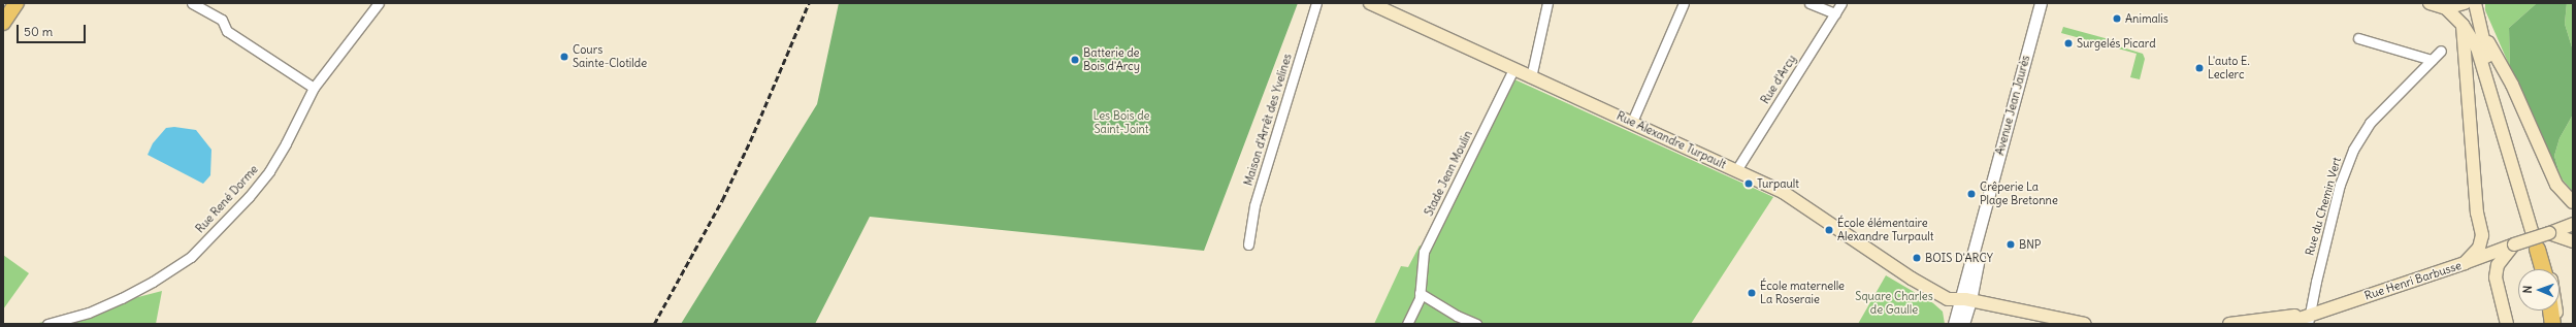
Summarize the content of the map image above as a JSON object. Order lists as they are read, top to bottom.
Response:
{
  "streets": {
    "main road": ["Rue Alexandre Turpault", "Rue Henri Barbusse"],
    "street": [
      "Rue d'Arcy",
      "Avenue Jean Jaurès",
      "Maison d'Arrêt des Yvelines",
      "Stade Jean Moulin",
      "Rue René Dorme",
      "Rue du Chemin Vert"
    ]
  },
  "crossings": [
    ["Rue d'Arcy", "Rue Alexandre Turpault"],
    ["Avenue Jean Jaurès", "Rue Alexandre Turpault"],
    ["Rue Alexandre Turpault", "Stade Jean Moulin"],
    ["Rue du Chemin Vert", "Rue Henri Barbusse"]
  ],
  "parks": ["Les Bois de Saint-Joint", "Square Charles de Gaulle"],
  "places": [
    "Animalis",
    "Surgelés Picard",
    "Cours Sainte-Clotilde",
    "Batterie de Bois d'Arcy",
    "L'auto E. Leclerc",
    "Turpault",
    "Crêperie La Plage Bretonne",
    "École élémentaire Alexandre Turpault",
    "BNP",
    "BOIS D'ARCY",
    "École maternelle La Roseraie"
  ],
  "scale_bar": "50 m",
  "north": "left"
}
